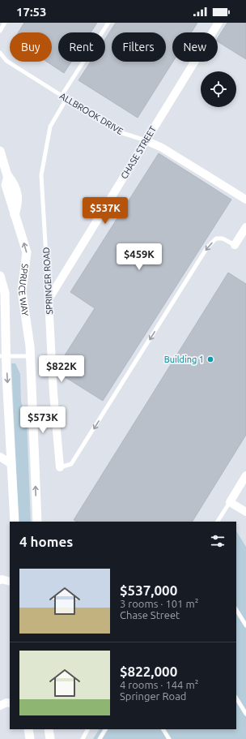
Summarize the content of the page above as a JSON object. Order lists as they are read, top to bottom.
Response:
{
  "streets": {
    "street": [
      "ALLBROOK DRIVE",
      "CHASE STREET",
      "SPRINGER ROAD",
      "SPRUCE WAY"
    ]
  },
  "crossings": [
    ["ALLBROOK DRIVE", "CHASE STREET"],
    ["ALLBROOK DRIVE", "SPRINGER ROAD"],
    ["CHASE STREET", "SPRINGER ROAD"]
  ],
  "places": ["Building 1"],
  "page": {
    "status": "17:53",
    "chip": [
      "Buy",
      "Rent",
      "Filters",
      "New"
    ],
    "price": [
      "$537K",
      "$459K",
      "$822K",
      "$573K"
    ],
    "heading": "4 homes",
    "list": [
      {
        "name": "$537,000",
        "note": "3 rooms · 101 m² · Chase Street"
      },
      {
        "name": "$822,000",
        "note": "4 rooms · 144 m² · Springer Road"
      }
    ]
  }
}
